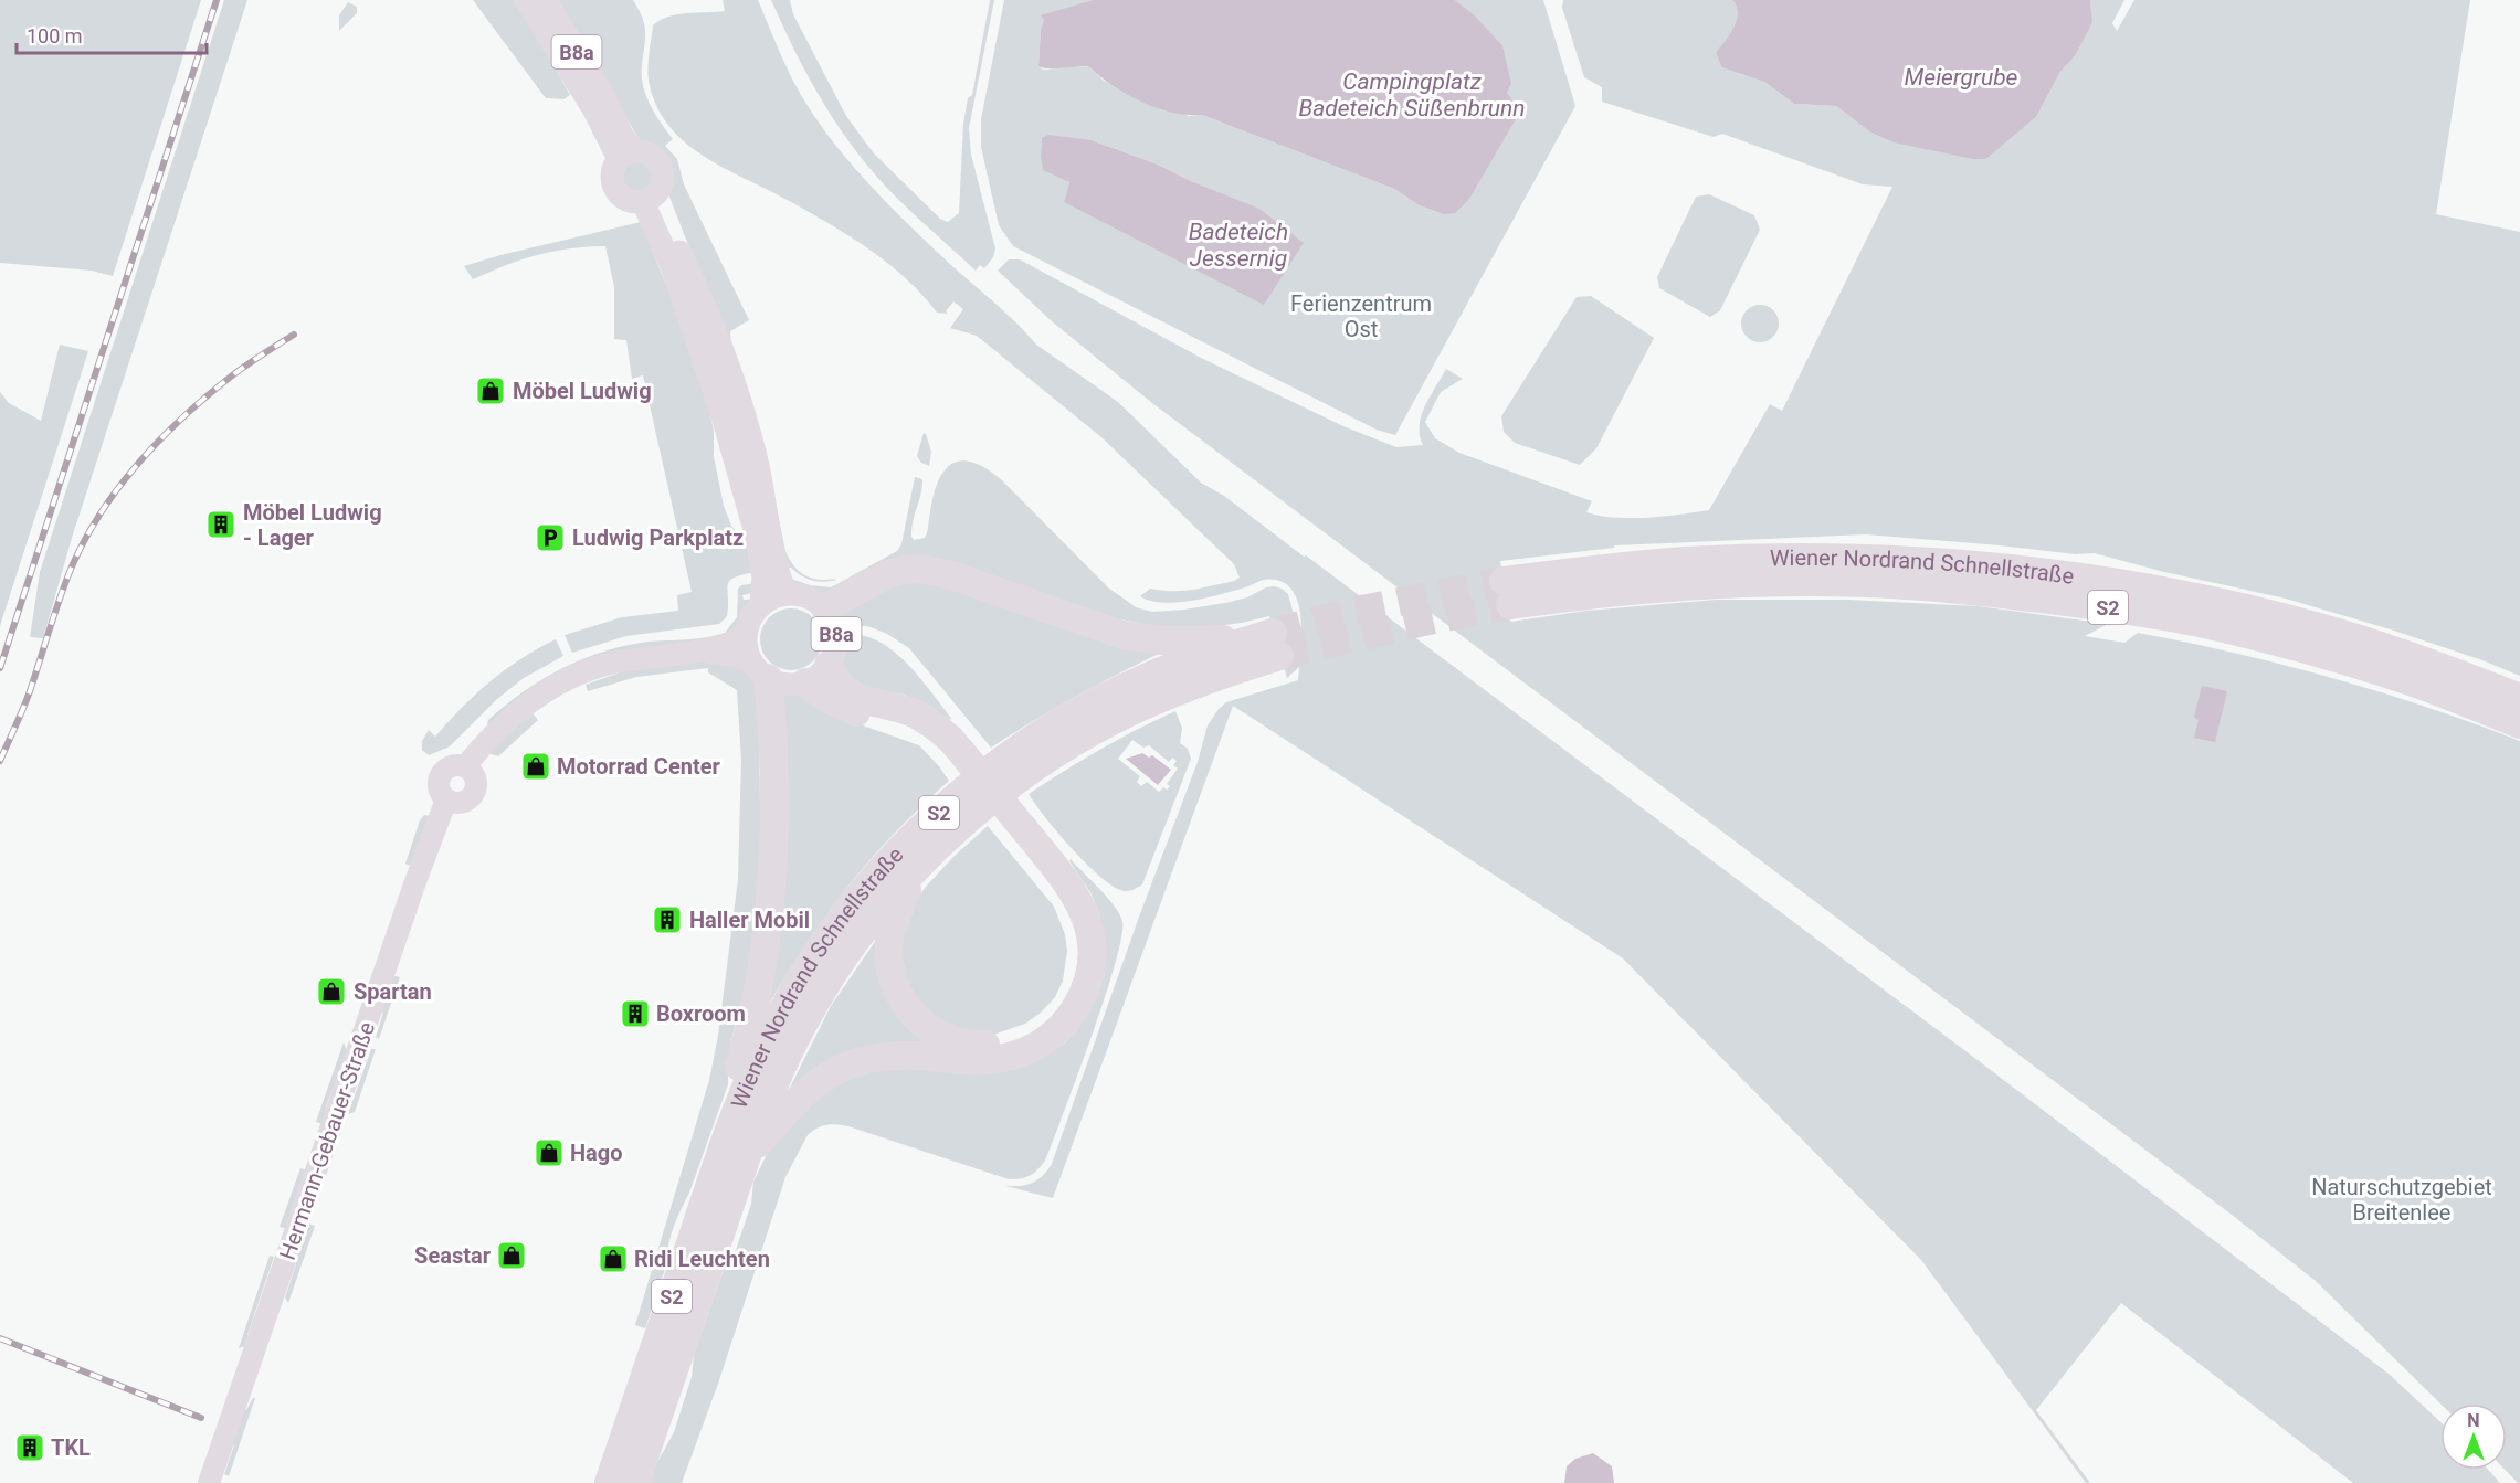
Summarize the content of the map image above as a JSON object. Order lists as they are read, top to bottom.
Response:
{
  "streets": {
    "highway": ["Wiener Nordrand Schnellstraße", "S2"],
    "main road": ["B8a"],
    "street": ["Hermann-Gebauer-Straße"]
  },
  "crossings": [
    ["B8a", "Hermann-Gebauer-Straße"]
  ],
  "water": ["Meiergrube", "Campingplatz Badeteich Süßenbrunn", "Badeteich Jessernig"],
  "parks": ["Ferienzentrum Ost", "Naturschutzgebiet Breitenlee"],
  "places": {
    "shop": [
      "Möbel Ludwig",
      "Motorrad Center",
      "Spartan",
      "Hago",
      "Seastar",
      "Ridi Leuchten"
    ],
    "building": [
      "Möbel Ludwig - Lager",
      "Haller Mobil",
      "Boxroom",
      "TKL"
    ],
    "parking": ["Ludwig Parkplatz"]
  },
  "scale_bar": "100 m",
  "north": "top"
}
